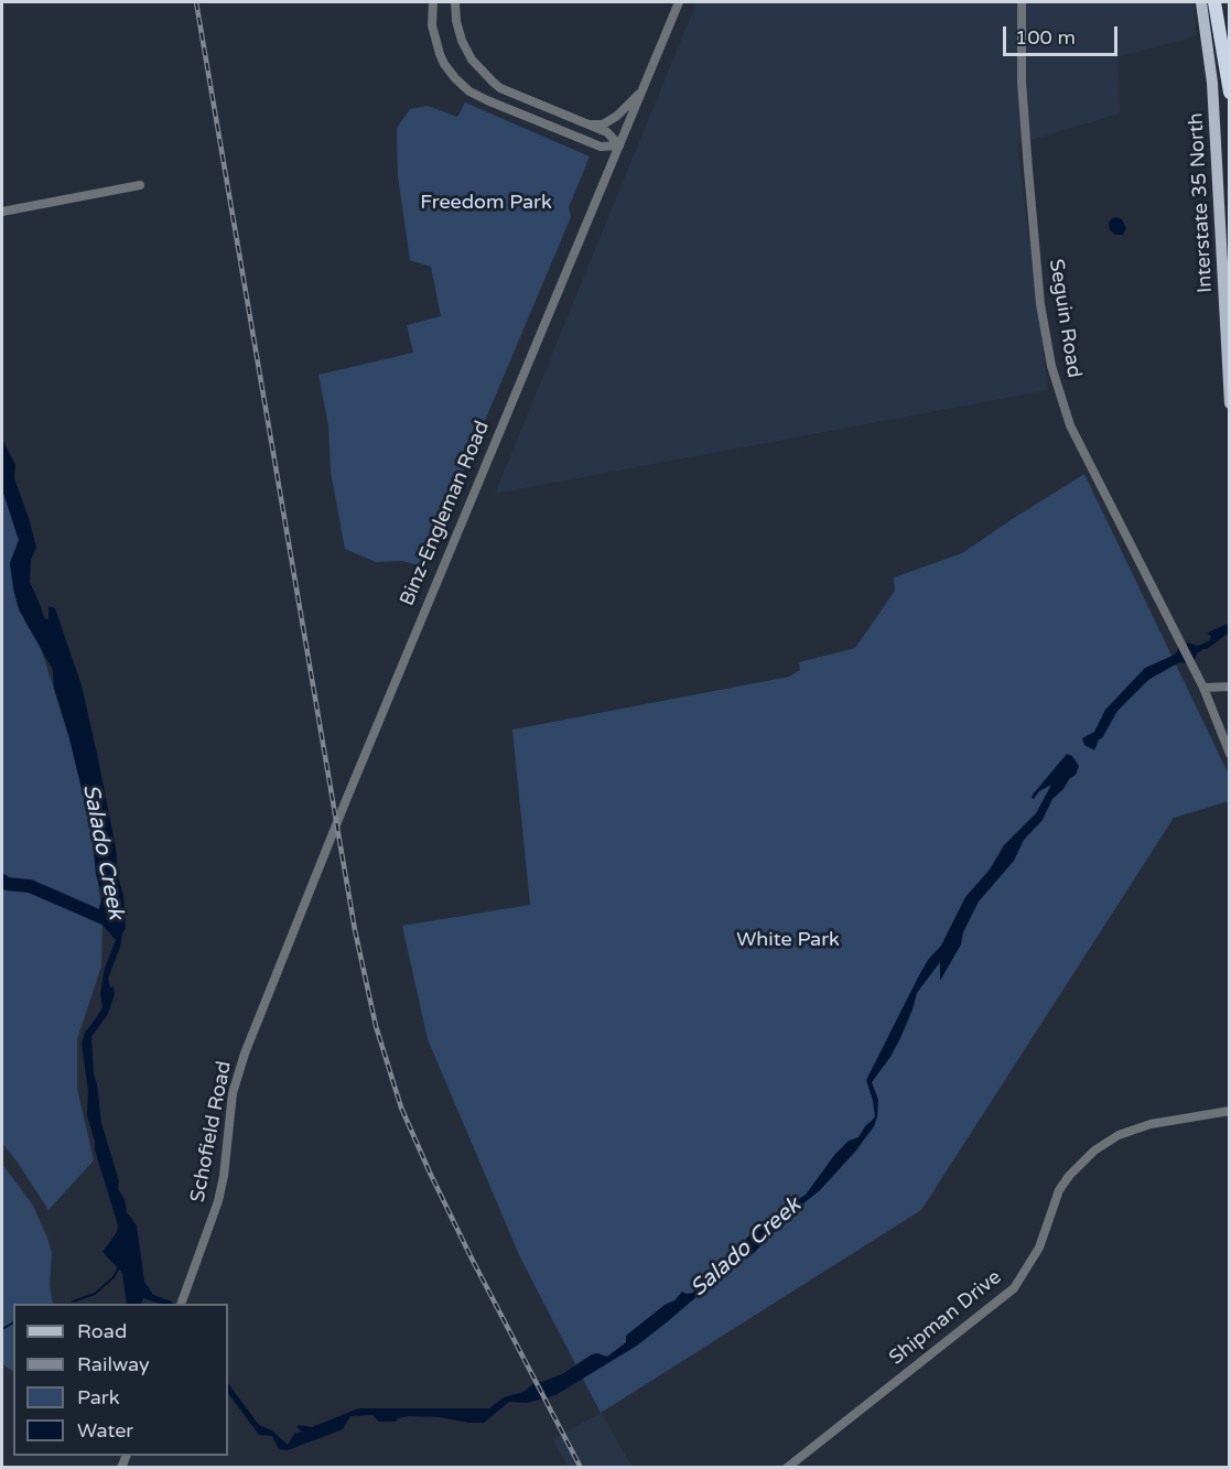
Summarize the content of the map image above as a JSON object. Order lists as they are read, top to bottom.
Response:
{
  "streets": {
    "main road": ["Interstate 35 North"],
    "street": [
      "Seguin Road",
      "Binz-Engleman Road",
      "Schofield Road",
      "Shipman Drive"
    ]
  },
  "crossings": [
    ["Binz-Engleman Road", "Schofield Road"]
  ],
  "water": ["Salado Creek"],
  "parks": ["Freedom Park", "White Park"],
  "legend": [
    "Road",
    "Railway",
    "Park",
    "Water"
  ],
  "scale_bar": "100 m"
}
